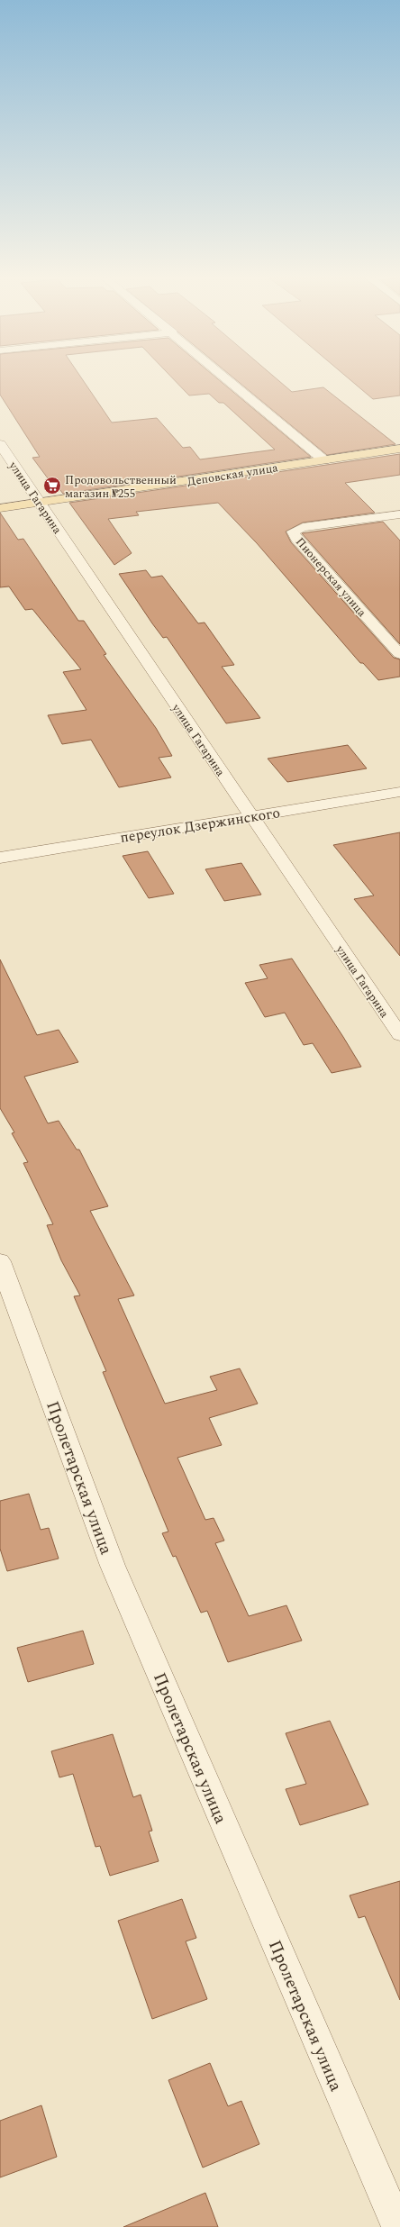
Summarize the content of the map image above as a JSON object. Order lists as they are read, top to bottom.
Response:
{
  "streets": {
    "main road": ["Деповская улица"],
    "street": [
      "улица Гагарина",
      "Пионерская улица",
      "переулок Дзержинского",
      "Пролетарская улица"
    ]
  },
  "crossings": [
    ["Деповская улица", "улица Гагарина"],
    ["улица Гагарина", "переулок Дзержинского"]
  ],
  "places": {
    "supermarket": ["Продовольственный магазин №255"]
  }
}
